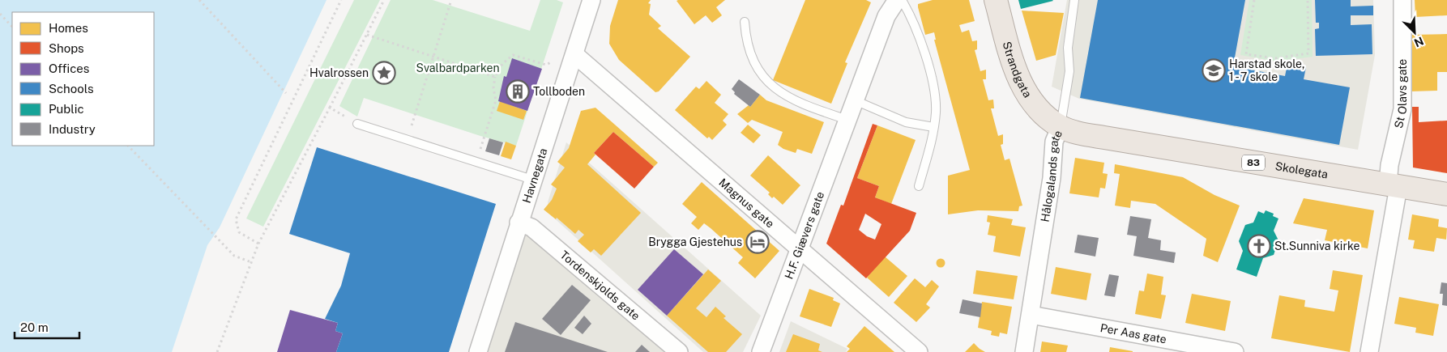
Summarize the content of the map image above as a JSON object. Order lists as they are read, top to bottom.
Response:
{
  "streets": {
    "highway": ["Strandgata", "83", "Skolegata"],
    "street": [
      "St Olavs gate",
      "Havnegata",
      "Hålogalands gate",
      "Magnus gate",
      "H.F. Giævers gate",
      "Tordenskjolds gate",
      "Per Aas gate"
    ]
  },
  "crossings": [
    ["Strandgata", "Skolegata"],
    ["Strandgata", "Hålogalands gate"],
    ["St Olavs gate", "Skolegata"],
    ["Skolegata", "Hålogalands gate"],
    ["Havnegata", "Magnus gate"],
    ["Havnegata", "Tordenskjolds gate"],
    ["Hålogalands gate", "Per Aas gate"],
    ["Magnus gate", "H.F. Giævers gate"]
  ],
  "parks": ["Svalbardparken"],
  "places": {
    "school or university": ["Harstad skole, 1 - 7 skole"],
    "place": ["Hvalrossen"],
    "building": ["Tollboden"],
    "hotel": ["Brygga Gjestehus"],
    "church": ["St.Sunniva kirke"]
  },
  "legend": [
    "Homes",
    "Shops",
    "Offices",
    "Schools",
    "Public",
    "Industry"
  ],
  "scale_bar": "20 m",
  "north": "bottom right"
}
